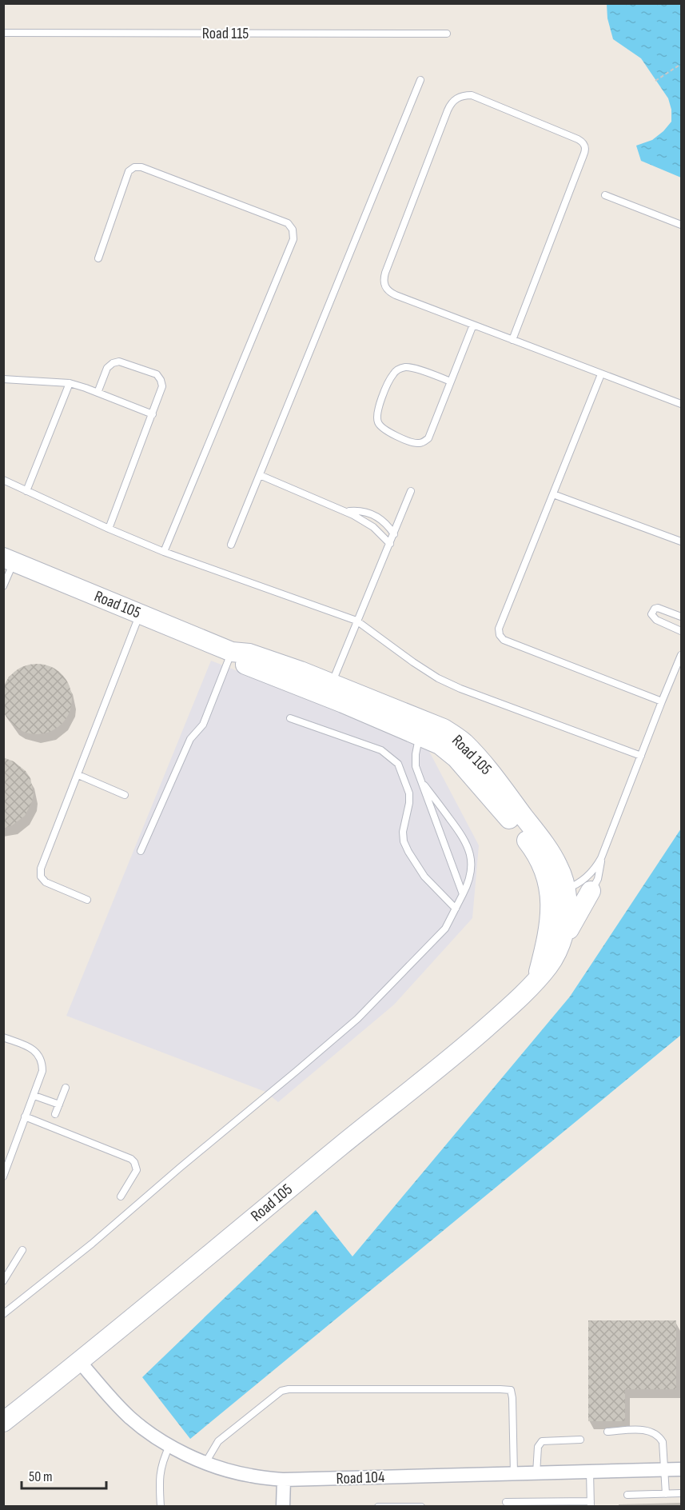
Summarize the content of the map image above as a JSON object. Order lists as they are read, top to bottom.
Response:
{
  "streets": {
    "street": ["Road 105", "Road 104"],
    "lane": ["Road 115"]
  },
  "crossings": [
    ["Road 105", "Road 104"]
  ],
  "scale_bar": "50 m"
}
